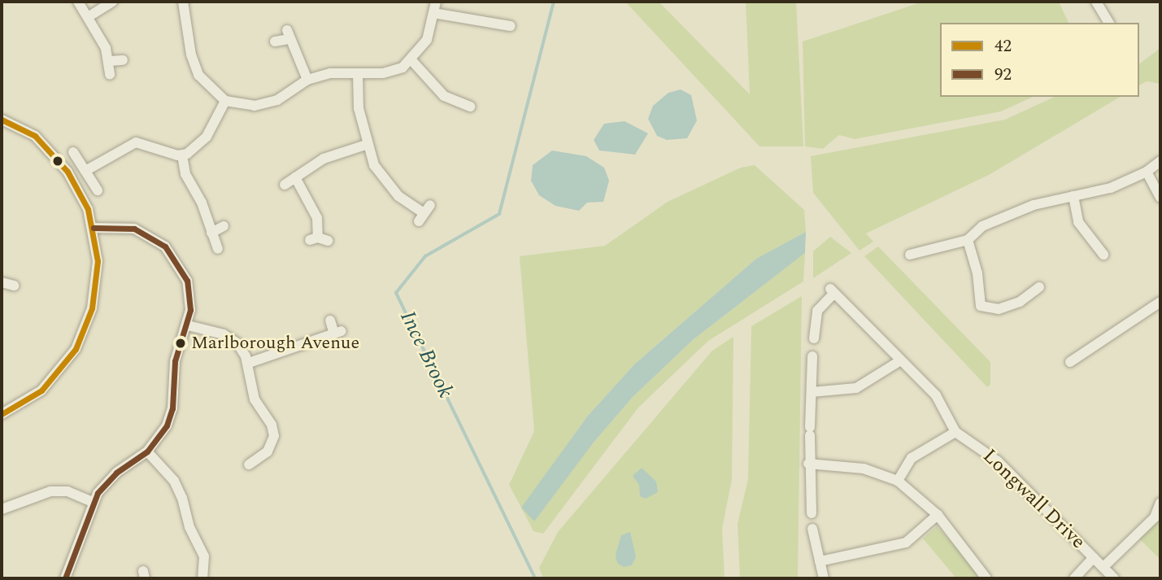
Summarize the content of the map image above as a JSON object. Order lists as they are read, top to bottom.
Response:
{
  "streets": {
    "street": ["Longwall Drive"]
  },
  "water": ["Ince Brook"],
  "places": ["Marlborough Avenue"],
  "lines": ["transit line 42", "transit line 92"],
  "legend": ["42", "92"]
}
